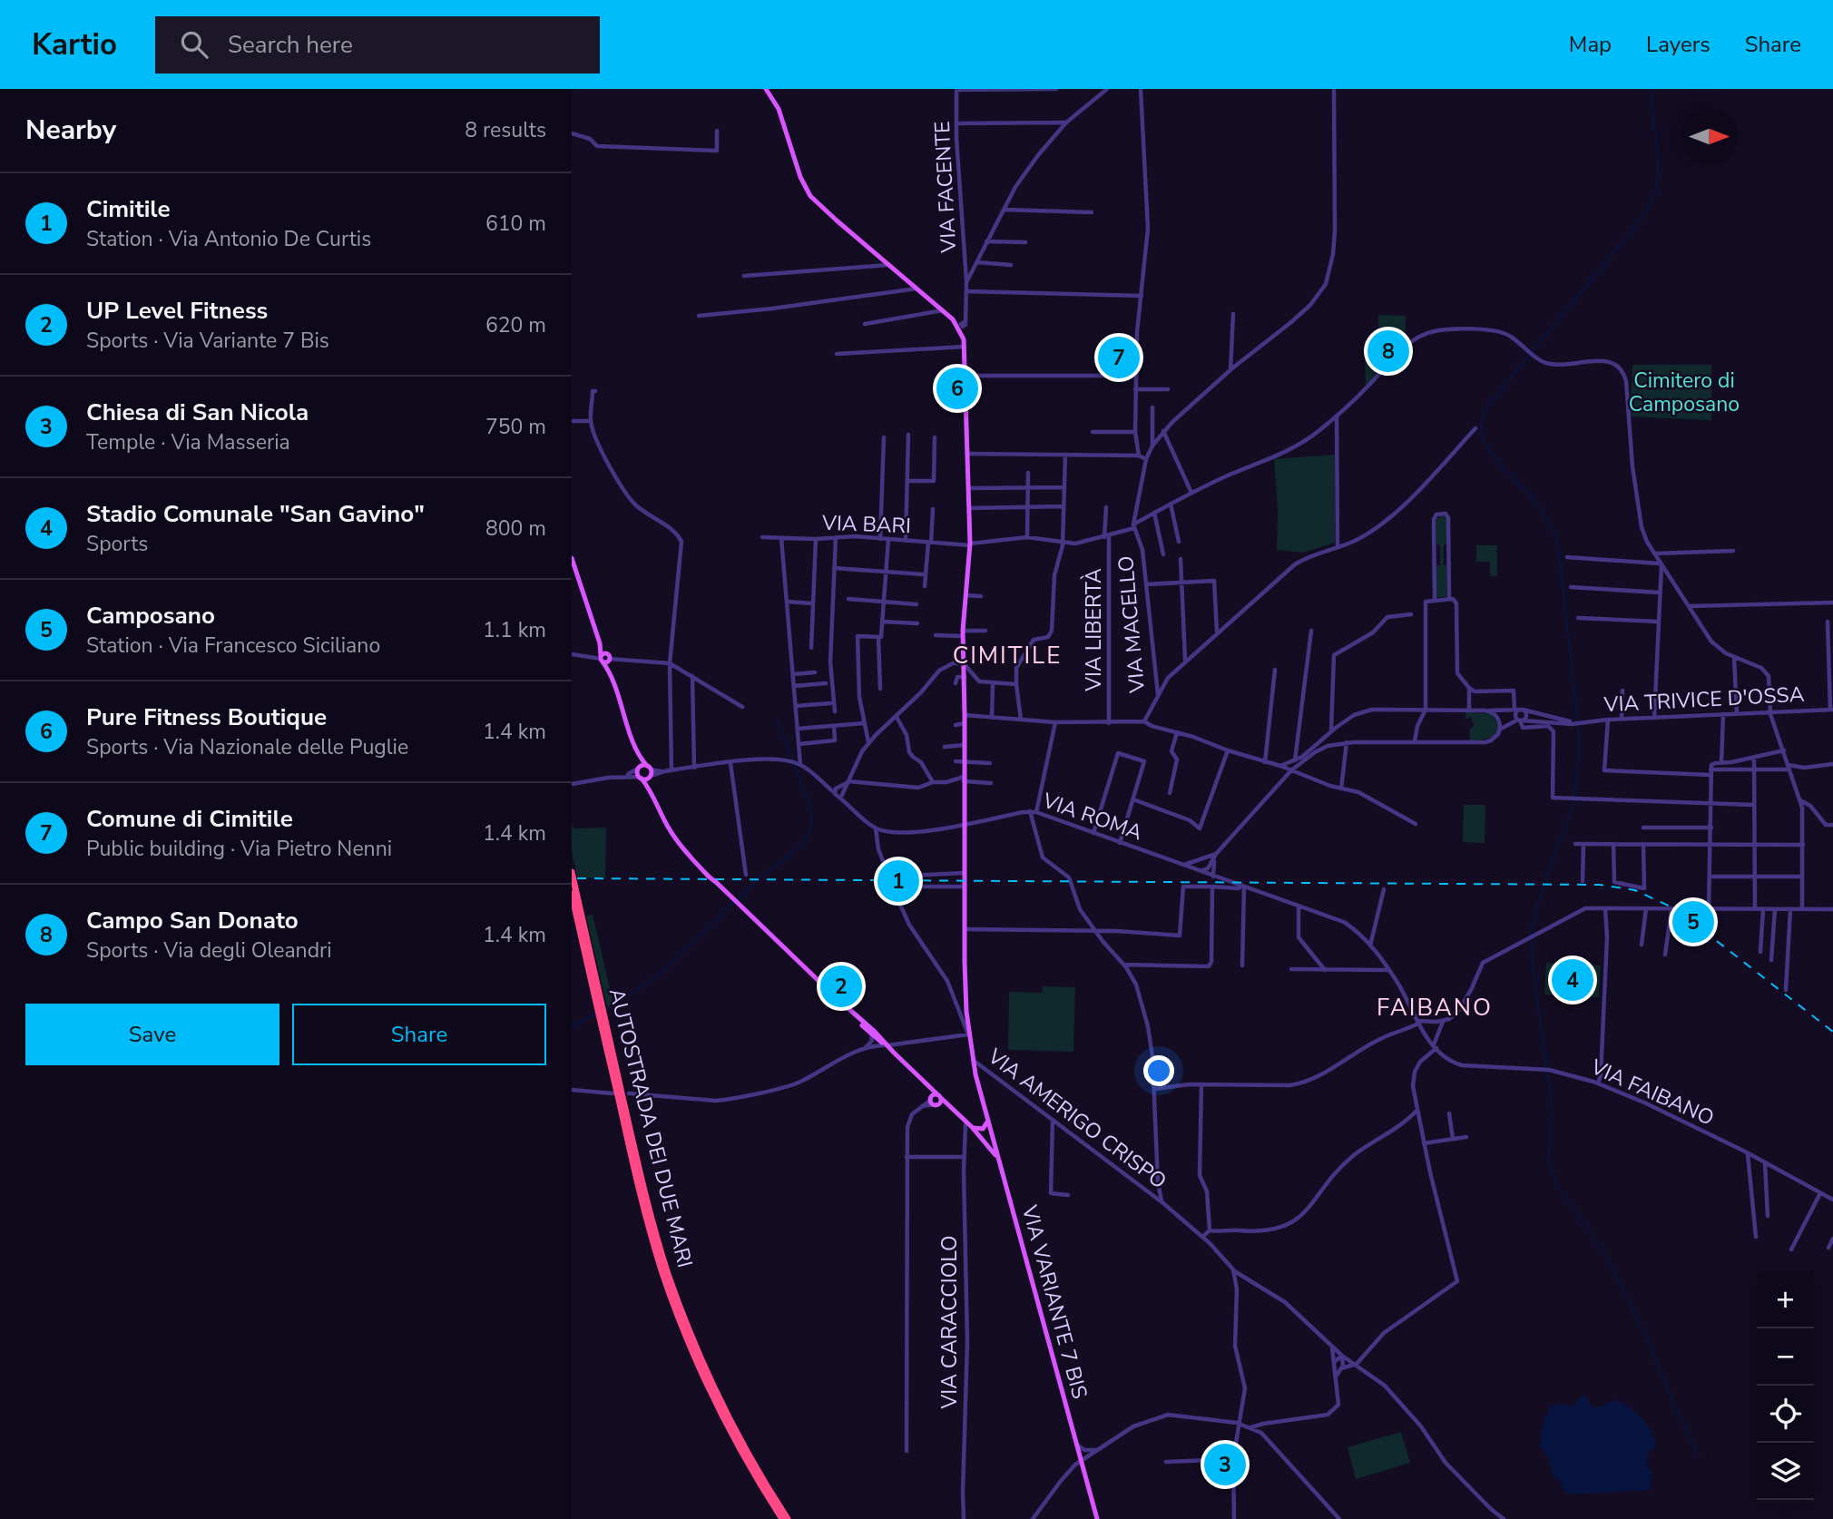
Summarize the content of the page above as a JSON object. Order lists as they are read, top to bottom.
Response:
{
  "streets": {
    "highway": ["AUTOSTRADA DEI DUE MARI"],
    "main road": ["VIA VARIANTE 7 BIS"],
    "street": [
      "VIA FACENTE",
      "VIA BARI",
      "VIA MACELLO",
      "VIA LIBERTÀ",
      "VIA TRIVICE D'OSSA",
      "VIA ROMA",
      "VIA FAIBANO",
      "VIA AMERIGO CRISPO",
      "VIA CARACCIOLO"
    ]
  },
  "crossings": [
    ["VIA BARI", "VIA MACELLO"],
    ["VIA BARI", "VIA LIBERTÀ"],
    ["VIA ROMA", "VIA FAIBANO"]
  ],
  "districts": ["CIMITILE", "FAIBANO"],
  "parks": ["Cimitero di Camposano"],
  "north": "right",
  "page": {
    "header": "Kartio",
    "search": "Search here",
    "nav": ["Map", "Layers", "Share"],
    "heading": ["Nearby", "8 results"],
    "list": [
      {
        "mark": "1",
        "name": "Cimitile",
        "note": "Station · Via Antonio De Curtis",
        "value": "610 m"
      },
      {
        "mark": "2",
        "name": "UP Level Fitness",
        "note": "Sports · Via Variante 7 Bis",
        "value": "620 m"
      },
      {
        "mark": "3",
        "name": "Chiesa di San Nicola",
        "note": "Temple · Via Masseria",
        "value": "750 m"
      },
      {
        "mark": "4",
        "name": "Stadio Comunale \"San Gavino\"",
        "note": "Sports",
        "value": "800 m"
      },
      {
        "mark": "5",
        "name": "Camposano",
        "note": "Station · Via Francesco Siciliano",
        "value": "1.1 km"
      },
      {
        "mark": "6",
        "name": "Pure Fitness Boutique",
        "note": "Sports · Via Nazionale delle Puglie",
        "value": "1.4 km"
      },
      {
        "mark": "7",
        "name": "Comune di Cimitile",
        "note": "Public building · Via Pietro Nenni",
        "value": "1.4 km"
      },
      {
        "mark": "8",
        "name": "Campo San Donato",
        "note": "Sports · Via degli Oleandri",
        "value": "1.4 km"
      }
    ],
    "pins": [
      "8",
      "7",
      "6",
      "1",
      "5",
      "4",
      "2",
      "3"
    ],
    "buttons": ["Save", "Share"],
    "map_buttons": ["+", "−"]
  }
}
